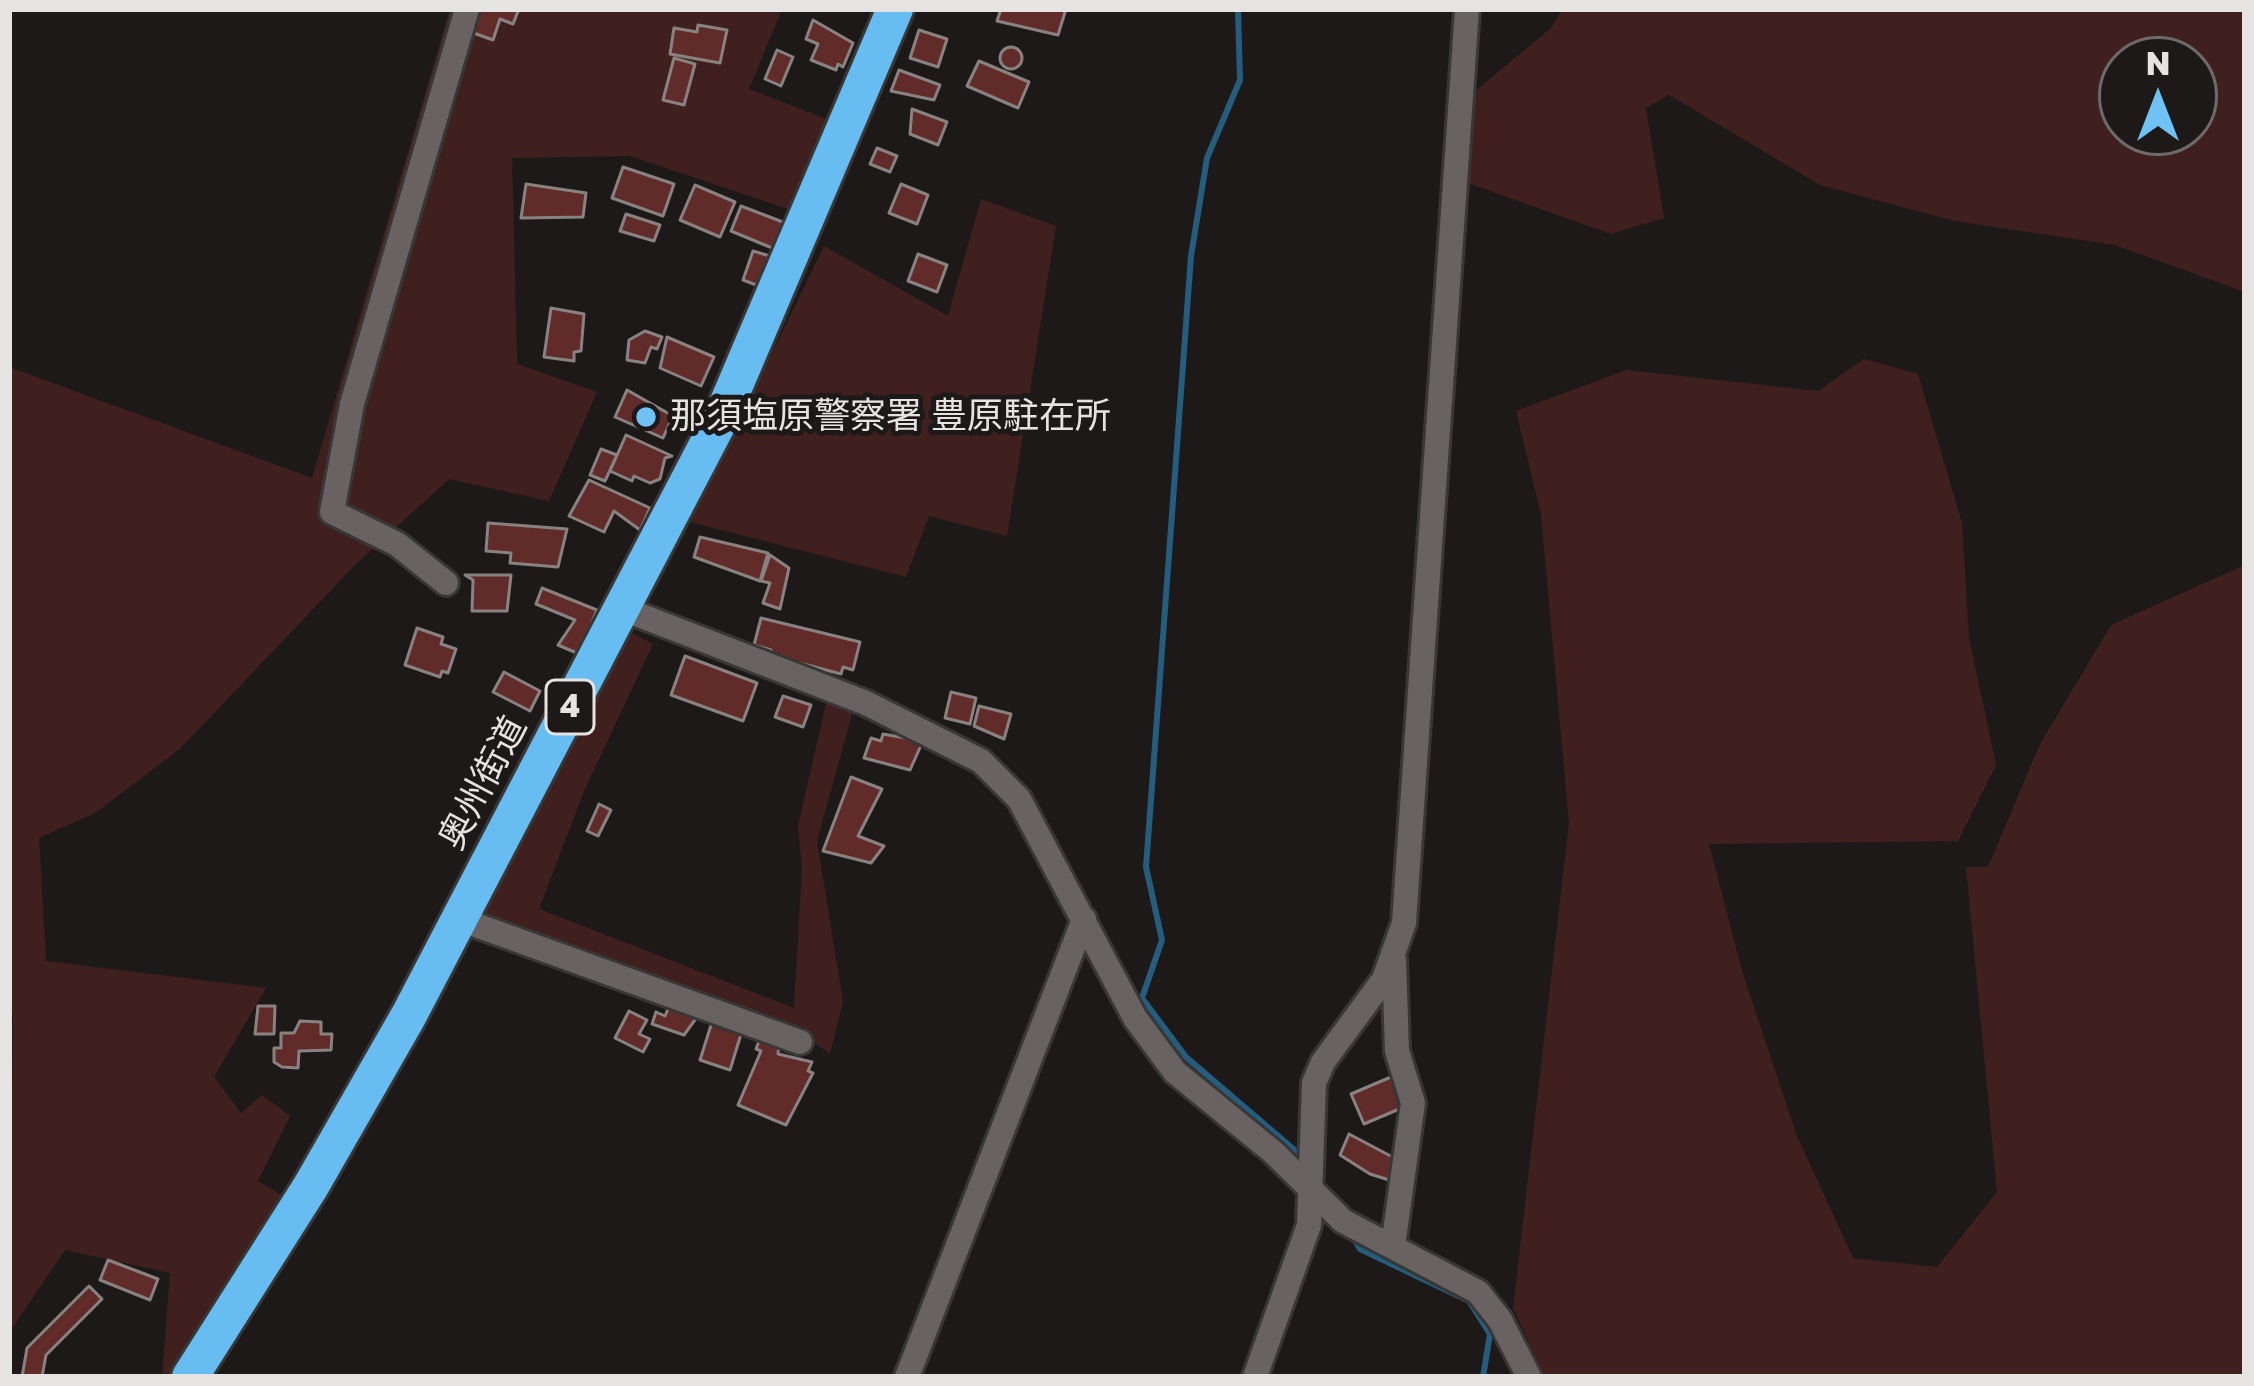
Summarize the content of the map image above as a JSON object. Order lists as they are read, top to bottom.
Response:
{
  "streets": {
    "highway": ["4", "奥州街道"]
  },
  "places": ["那須塩原警察署 豊原駐在所"],
  "north": "top"
}
